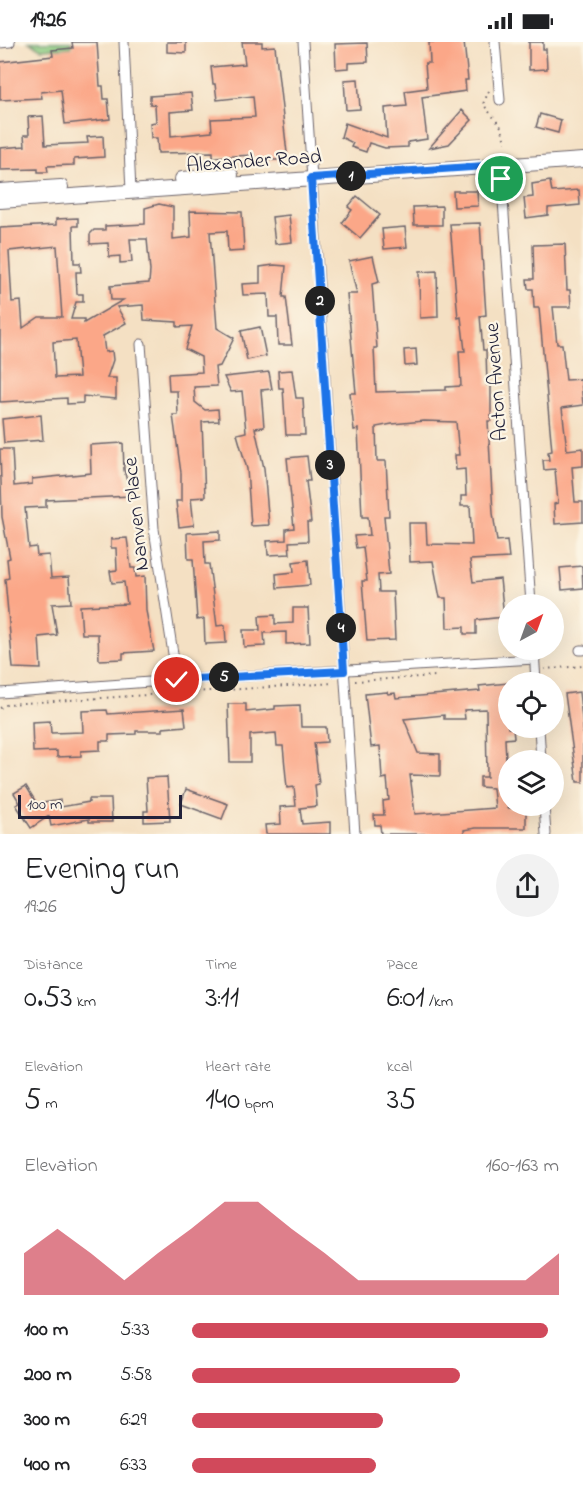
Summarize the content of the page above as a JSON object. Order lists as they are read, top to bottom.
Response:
{
  "streets": {
    "main road": ["Alexander Road"],
    "street": ["Acton Avenue", "Nanven Place"]
  },
  "crossings": [
    ["Alexander Road", "Acton Avenue"]
  ],
  "scale_bar": "100 m",
  "north": "top right",
  "page": {
    "status": "19:26",
    "pins": [
      "1",
      "2",
      "3",
      "4",
      "5"
    ],
    "scale": "100 m",
    "heading": ["Evening run", "19:26"],
    "stats": [
      ["Distance", "0.53 km"],
      ["Time", "3:11"],
      ["Pace", "6:01 /km"],
      ["Elevation", "5 m"],
      ["Heart rate", "140 bpm"],
      ["kcal", "35"]
    ],
    "chart": ["Elevation", "160–163 m"],
    "list": [
      {
        "name": "100 m",
        "note": "5:33"
      },
      {
        "name": "200 m",
        "note": "5:58"
      },
      {
        "name": "300 m",
        "note": "6:29"
      },
      {
        "name": "400 m",
        "note": "6:33"
      }
    ]
  }
}
